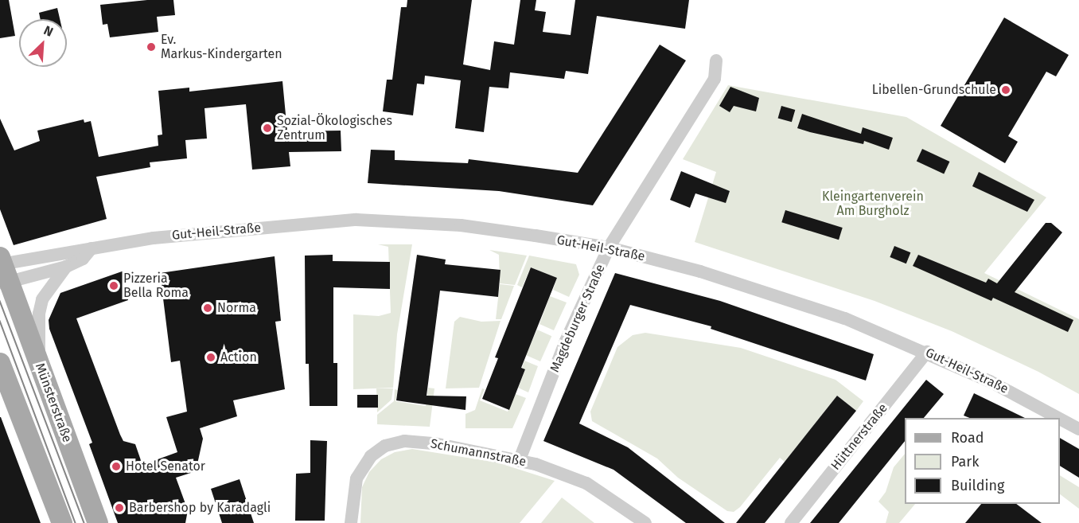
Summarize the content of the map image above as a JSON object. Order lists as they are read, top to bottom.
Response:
{
  "streets": {
    "main road": ["Münsterstraße"],
    "street": [
      "Gut-Heil-Straße",
      "Magdeburger Straße",
      "Hüttnerstraße",
      "Schumannstraße"
    ]
  },
  "crossings": [
    ["Gut-Heil-Straße", "Magdeburger Straße"],
    ["Gut-Heil-Straße", "Münsterstraße"],
    ["Gut-Heil-Straße", "Hüttnerstraße"],
    ["Magdeburger Straße", "Schumannstraße"]
  ],
  "parks": ["Kleingartenverein Am Burgholz"],
  "places": [
    "Ev. Markus-Kindergarten",
    "Libellen-Grundschule",
    "Sozial-Ökologisches Zentrum",
    "Pizzeria Bella Roma",
    "Norma",
    "Action",
    "Hotel Senator",
    "Barbershop by Karadagli"
  ],
  "legend": ["Road", "Park", "Building"],
  "north": "top right"
}
